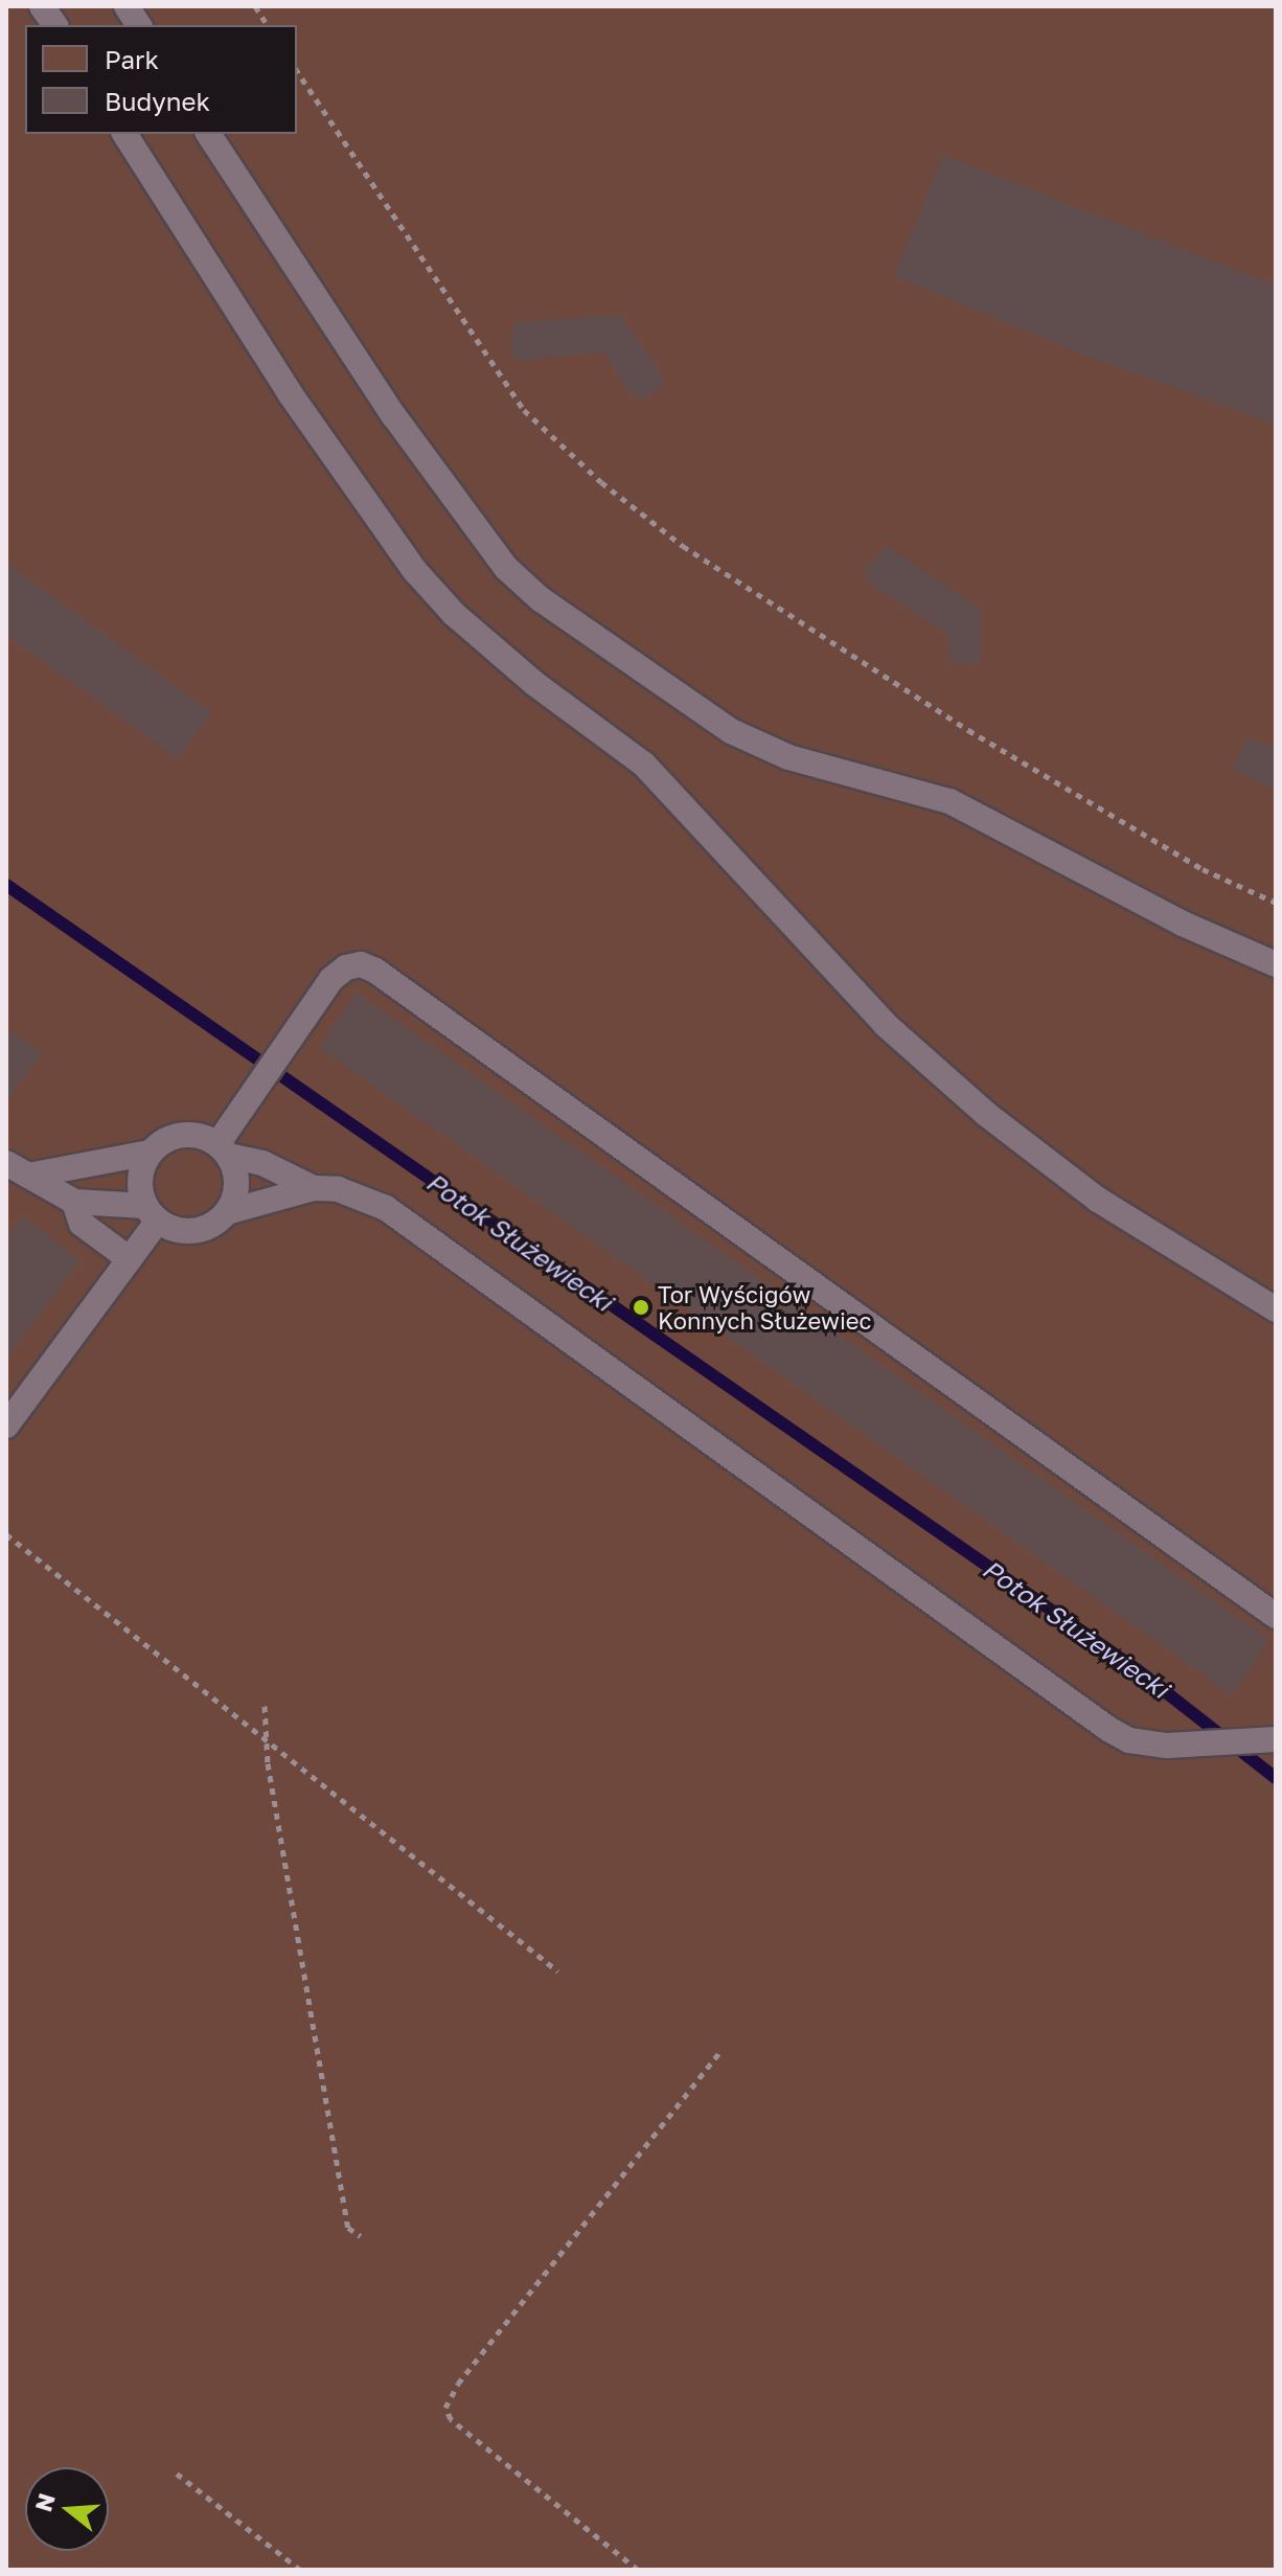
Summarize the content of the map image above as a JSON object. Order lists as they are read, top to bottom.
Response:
{
  "water": ["Potok Służewiecki"],
  "places": ["Tor Wyścigów Konnych Służewiec"],
  "legend": ["Park", "Budynek"],
  "north": "left"
}
